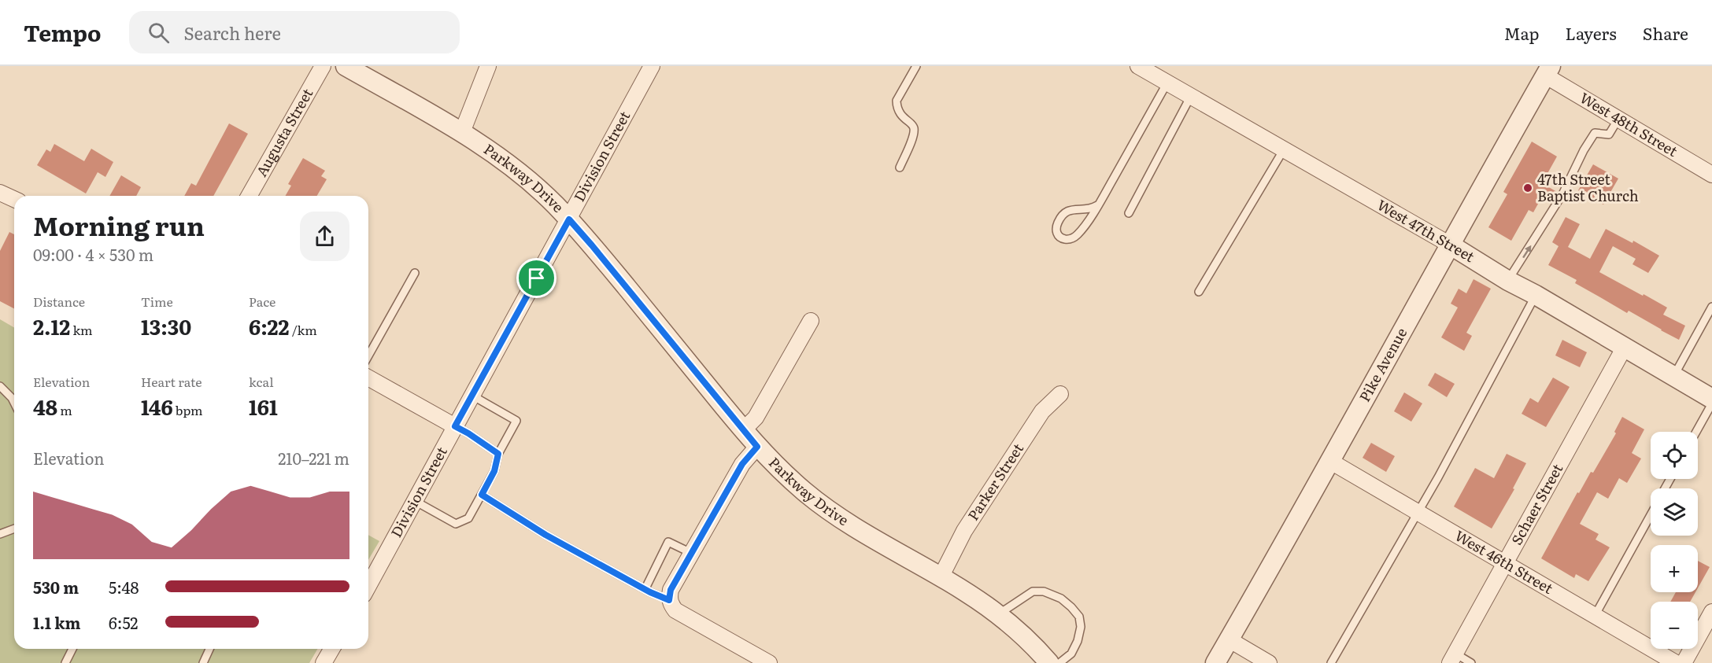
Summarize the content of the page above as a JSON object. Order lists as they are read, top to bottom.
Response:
{
  "streets": {
    "street": [
      "West 48th Street",
      "Augusta Street",
      "Division Street",
      "Parkway Drive",
      "West 47th Street",
      "Pike Avenue",
      "Parker Street",
      "Schaer Street",
      "West 46th Street"
    ]
  },
  "crossings": [
    ["West 48th Street", "Pike Avenue"],
    ["Division Street", "Parkway Drive"],
    ["Parkway Drive", "Parker Street"],
    ["West 47th Street", "Pike Avenue"],
    ["West 47th Street", "Schaer Street"],
    ["Pike Avenue", "West 46th Street"],
    ["Schaer Street", "West 46th Street"]
  ],
  "places": ["47th Street Baptist Church"],
  "page": {
    "header": "Tempo",
    "search": "Search here",
    "nav": ["Map", "Layers", "Share"],
    "heading": ["Morning run", "09:00 · 4 × 530 m"],
    "stats": [
      ["Distance", "2.12 km"],
      ["Time", "13:30"],
      ["Pace", "6:22 /km"],
      ["Elevation", "48 m"],
      ["Heart rate", "146 bpm"],
      ["kcal", "161"]
    ],
    "map_buttons": ["+", "−"],
    "chart": ["Elevation", "210–221 m"],
    "list": [
      {
        "name": "530 m",
        "note": "5:48"
      },
      {
        "name": "1.1 km",
        "note": "6:52"
      }
    ]
  }
}
